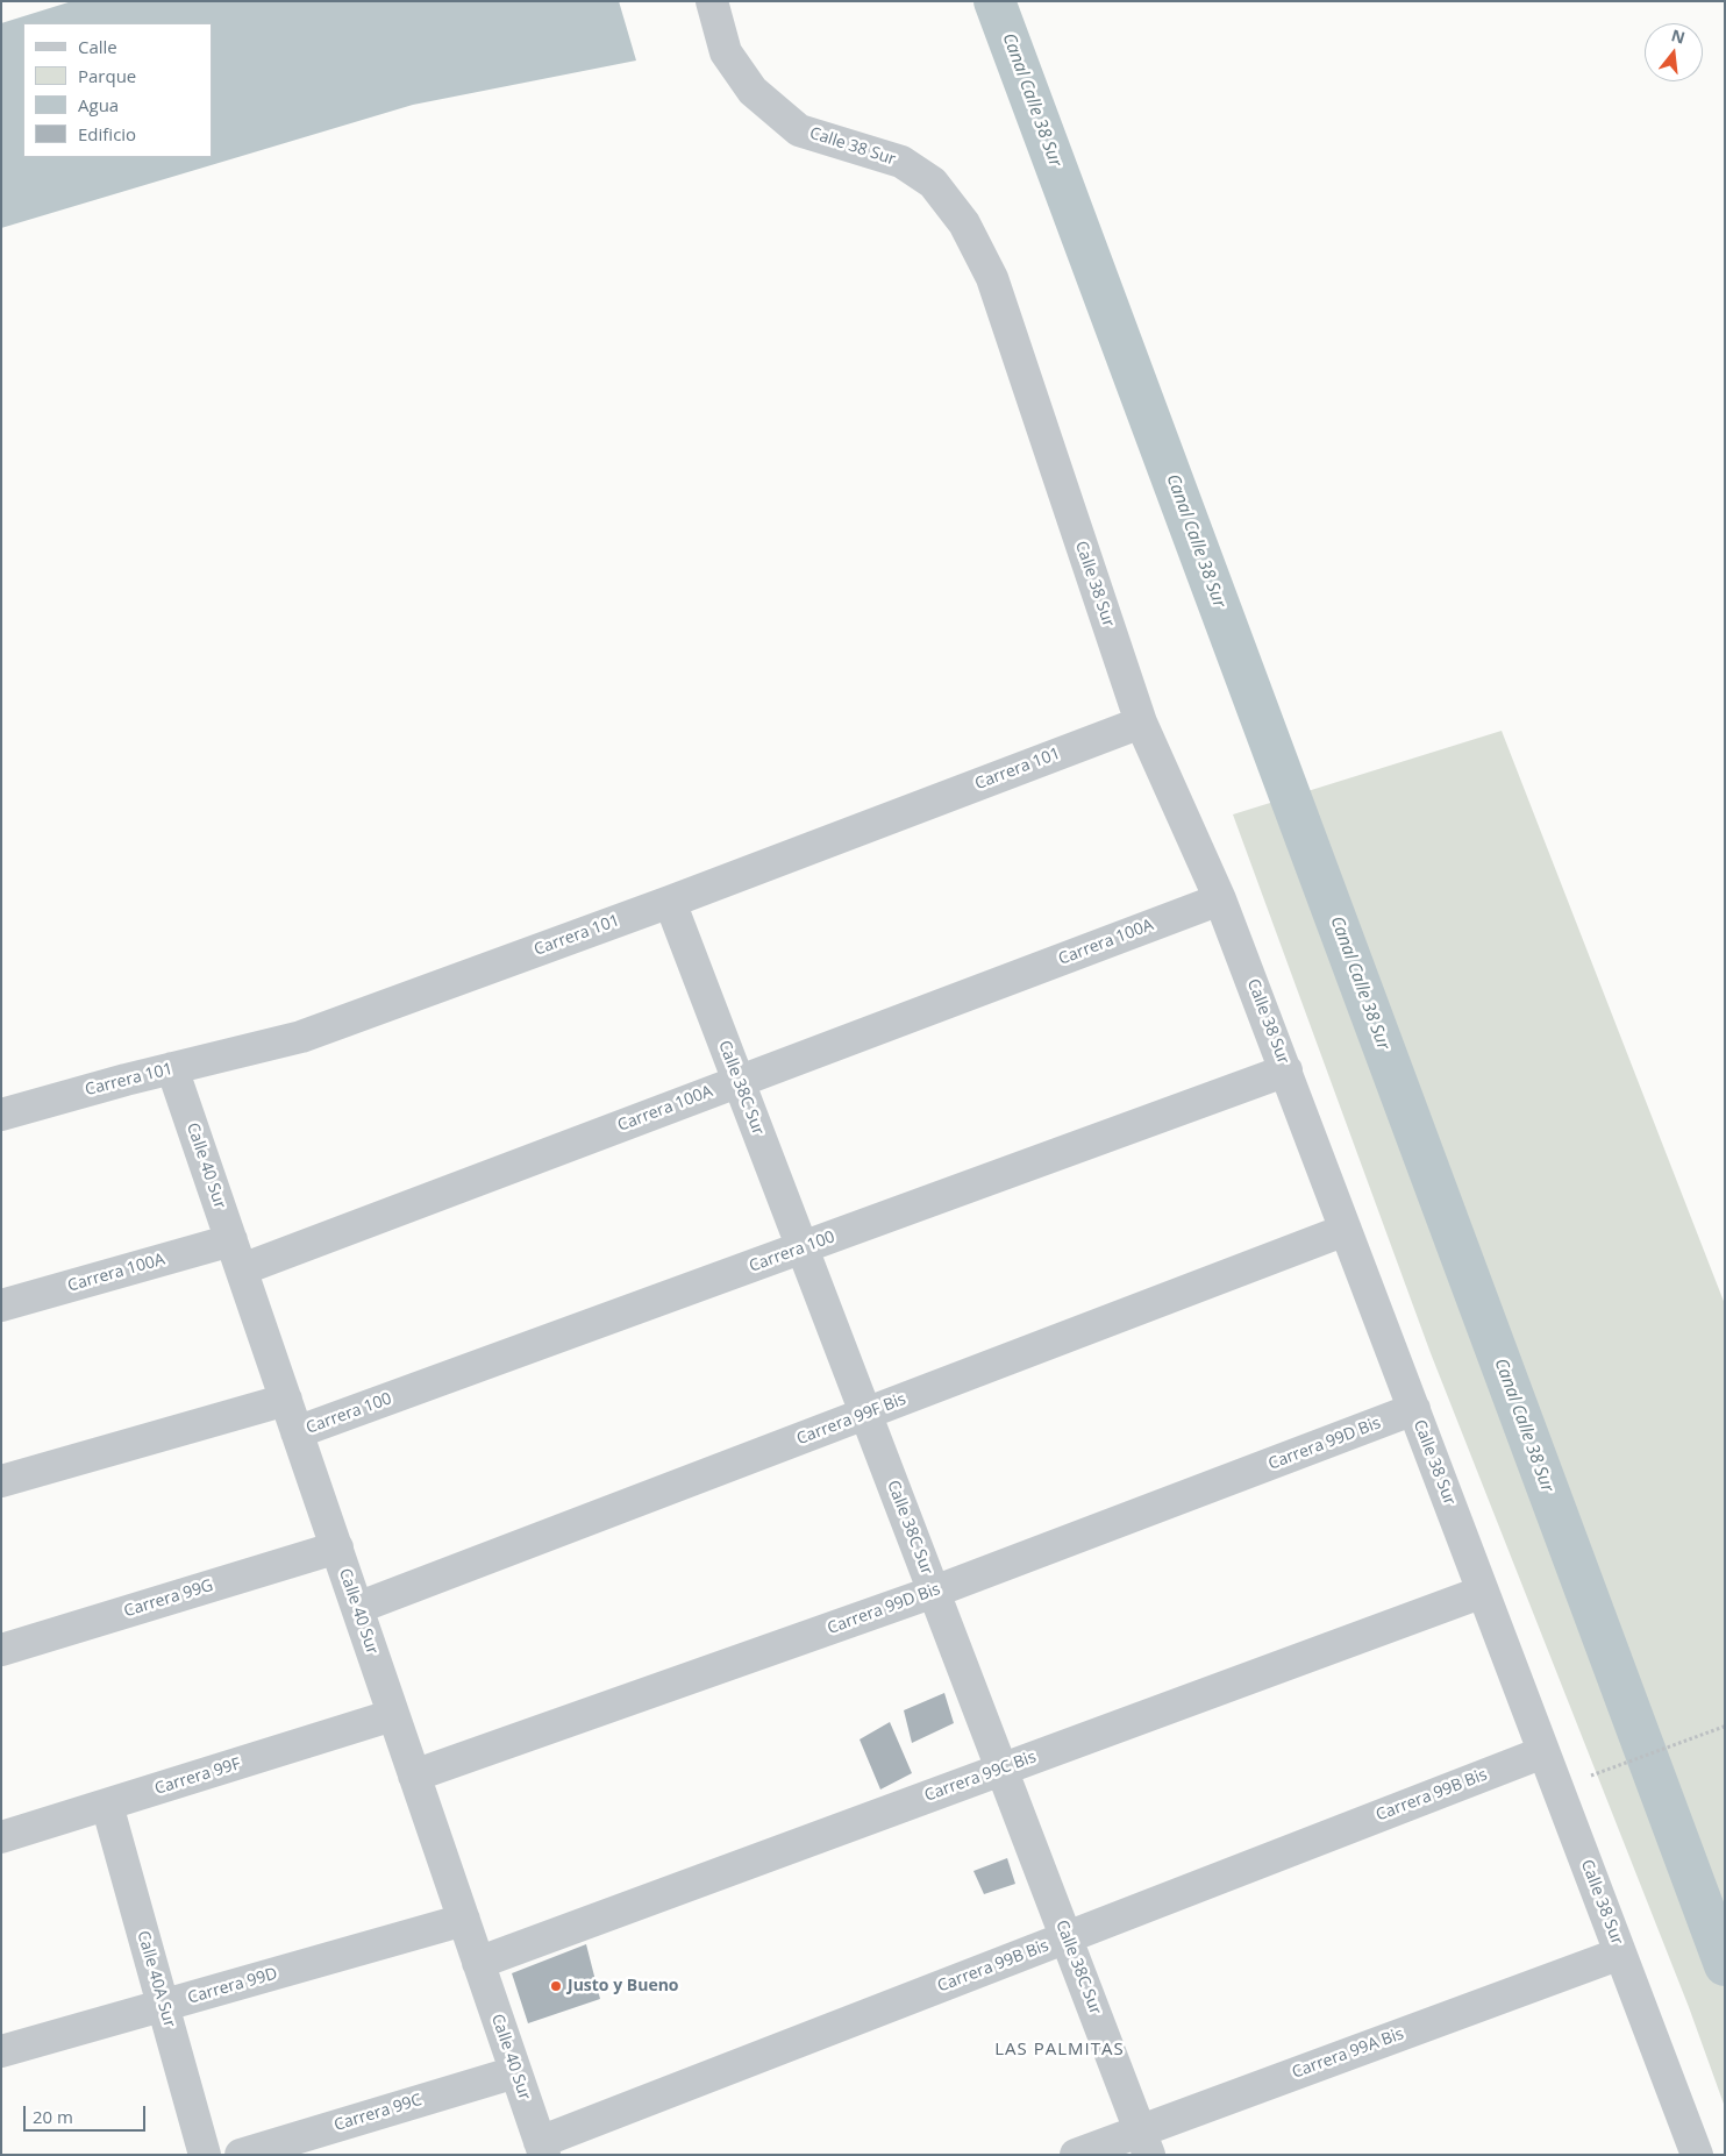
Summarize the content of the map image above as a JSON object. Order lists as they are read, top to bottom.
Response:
{
  "streets": {
    "street": [
      "Calle 38 Sur",
      "Carrera 101",
      "Carrera 100A",
      "Calle 38C Sur",
      "Calle 40 Sur",
      "Carrera 100",
      "Carrera 99F Bis",
      "Carrera 99D Bis",
      "Carrera 99G",
      "Carrera 99F",
      "Carrera 99C Bis",
      "Carrera 99B Bis",
      "Calle 40A Sur",
      "Carrera 99D",
      "Carrera 99A Bis",
      "Carrera 99C"
    ]
  },
  "crossings": [
    ["Calle 38 Sur", "Carrera 101"],
    ["Calle 38 Sur", "Carrera 100A"],
    ["Calle 38 Sur", "Carrera 100"],
    ["Calle 38 Sur", "Carrera 99F Bis"],
    ["Calle 38 Sur", "Carrera 99D Bis"],
    ["Calle 38 Sur", "Carrera 99C Bis"],
    ["Calle 38 Sur", "Carrera 99B Bis"],
    ["Calle 38 Sur", "Carrera 99A Bis"],
    ["Carrera 101", "Calle 38C Sur"],
    ["Carrera 101", "Calle 40 Sur"],
    ["Carrera 100A", "Calle 38C Sur"],
    ["Carrera 100A", "Calle 40 Sur"],
    ["Calle 38C Sur", "Carrera 100"],
    ["Calle 38C Sur", "Carrera 99F Bis"],
    ["Calle 38C Sur", "Carrera 99D Bis"],
    ["Calle 38C Sur", "Carrera 99C Bis"],
    ["Calle 38C Sur", "Carrera 99B Bis"],
    ["Calle 38C Sur", "Carrera 99A Bis"],
    ["Calle 40 Sur", "Carrera 100"],
    ["Calle 40 Sur", "Carrera 99F Bis"],
    ["Calle 40 Sur", "Carrera 99D Bis"],
    ["Calle 40 Sur", "Carrera 99G"],
    ["Calle 40 Sur", "Carrera 99F"],
    ["Calle 40 Sur", "Carrera 99C Bis"],
    ["Calle 40 Sur", "Carrera 99B Bis"],
    ["Calle 40 Sur", "Carrera 99D"],
    ["Calle 40 Sur", "Carrera 99C"],
    ["Carrera 99F", "Calle 40A Sur"],
    ["Calle 40A Sur", "Carrera 99D"]
  ],
  "districts": ["LAS PALMITAS"],
  "water": ["Canal Calle 38 Sur"],
  "places": ["Justo y Bueno"],
  "legend": [
    "Calle",
    "Parque",
    "Agua",
    "Edificio"
  ],
  "scale_bar": "20 m",
  "north": "top"
}
